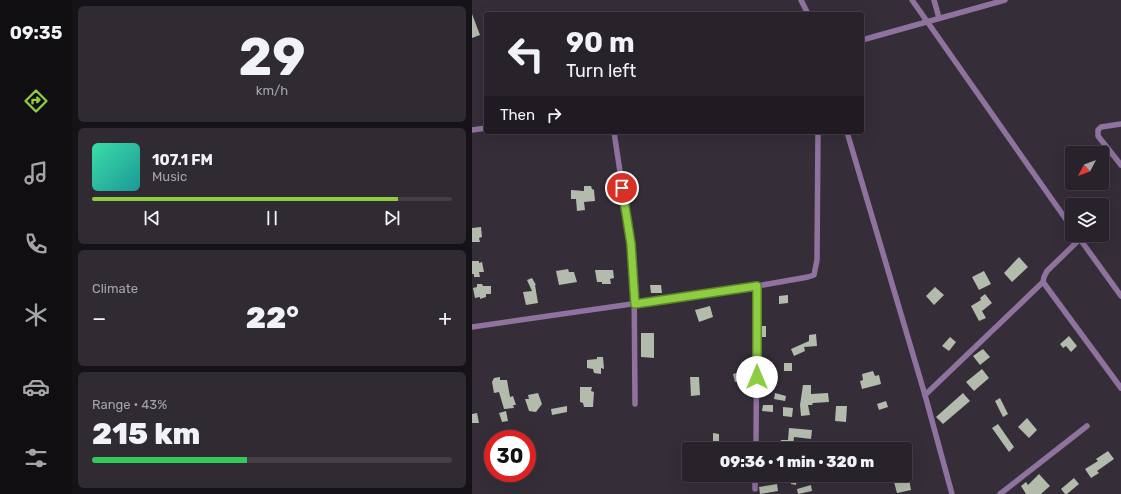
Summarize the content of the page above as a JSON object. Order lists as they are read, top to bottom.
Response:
{
  "north": "bottom left",
  "page": {
    "tabs": "09:35",
    "tile": [
      ["29", "km/h"],
      "Climate",
      ["Range · 43%", "215 km"]
    ],
    "turn": ["90 m", "Turn left"],
    "then": "Then",
    "song": ["107.1 FM", "Music"],
    "heat": ["−", "22°", "+"],
    "limit": "30",
    "trip": "09:36 · 1 min · 320 m"
  }
}
